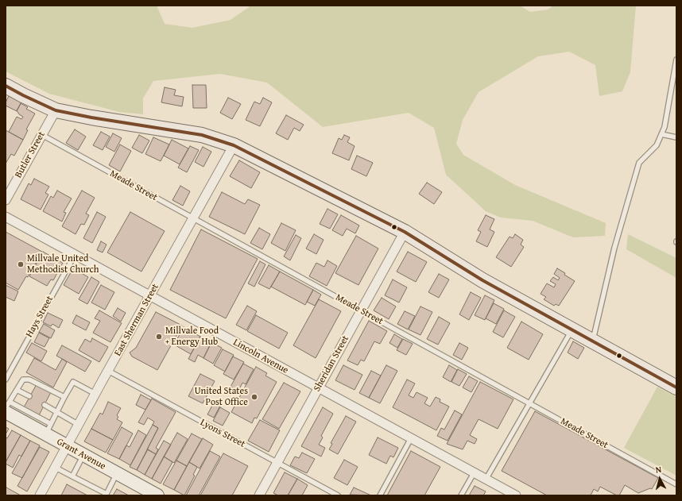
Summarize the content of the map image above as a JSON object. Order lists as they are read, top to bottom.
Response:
{
  "streets": {
    "street": [
      "Butler Street",
      "East Sherman Street",
      "Lincoln Avenue",
      "Sheridan Street",
      "Grant Avenue"
    ],
    "lane": ["Meade Street", "Hays Street", "Lyons Street"]
  },
  "crossings": [
    ["Butler Street", "Meade Street"],
    ["Meade Street", "East Sherman Street"],
    ["Meade Street", "Sheridan Street"],
    ["Hays Street", "Lincoln Avenue"],
    ["East Sherman Street", "Lincoln Avenue"],
    ["East Sherman Street", "Lyons Street"],
    ["East Sherman Street", "Grant Avenue"],
    ["Lincoln Avenue", "Sheridan Street"],
    ["Sheridan Street", "Lyons Street"]
  ],
  "places": ["Millvale United Methodist Church", "Millvale Food + Energy Hub", "United States Post Office"],
  "north": "top"
}
